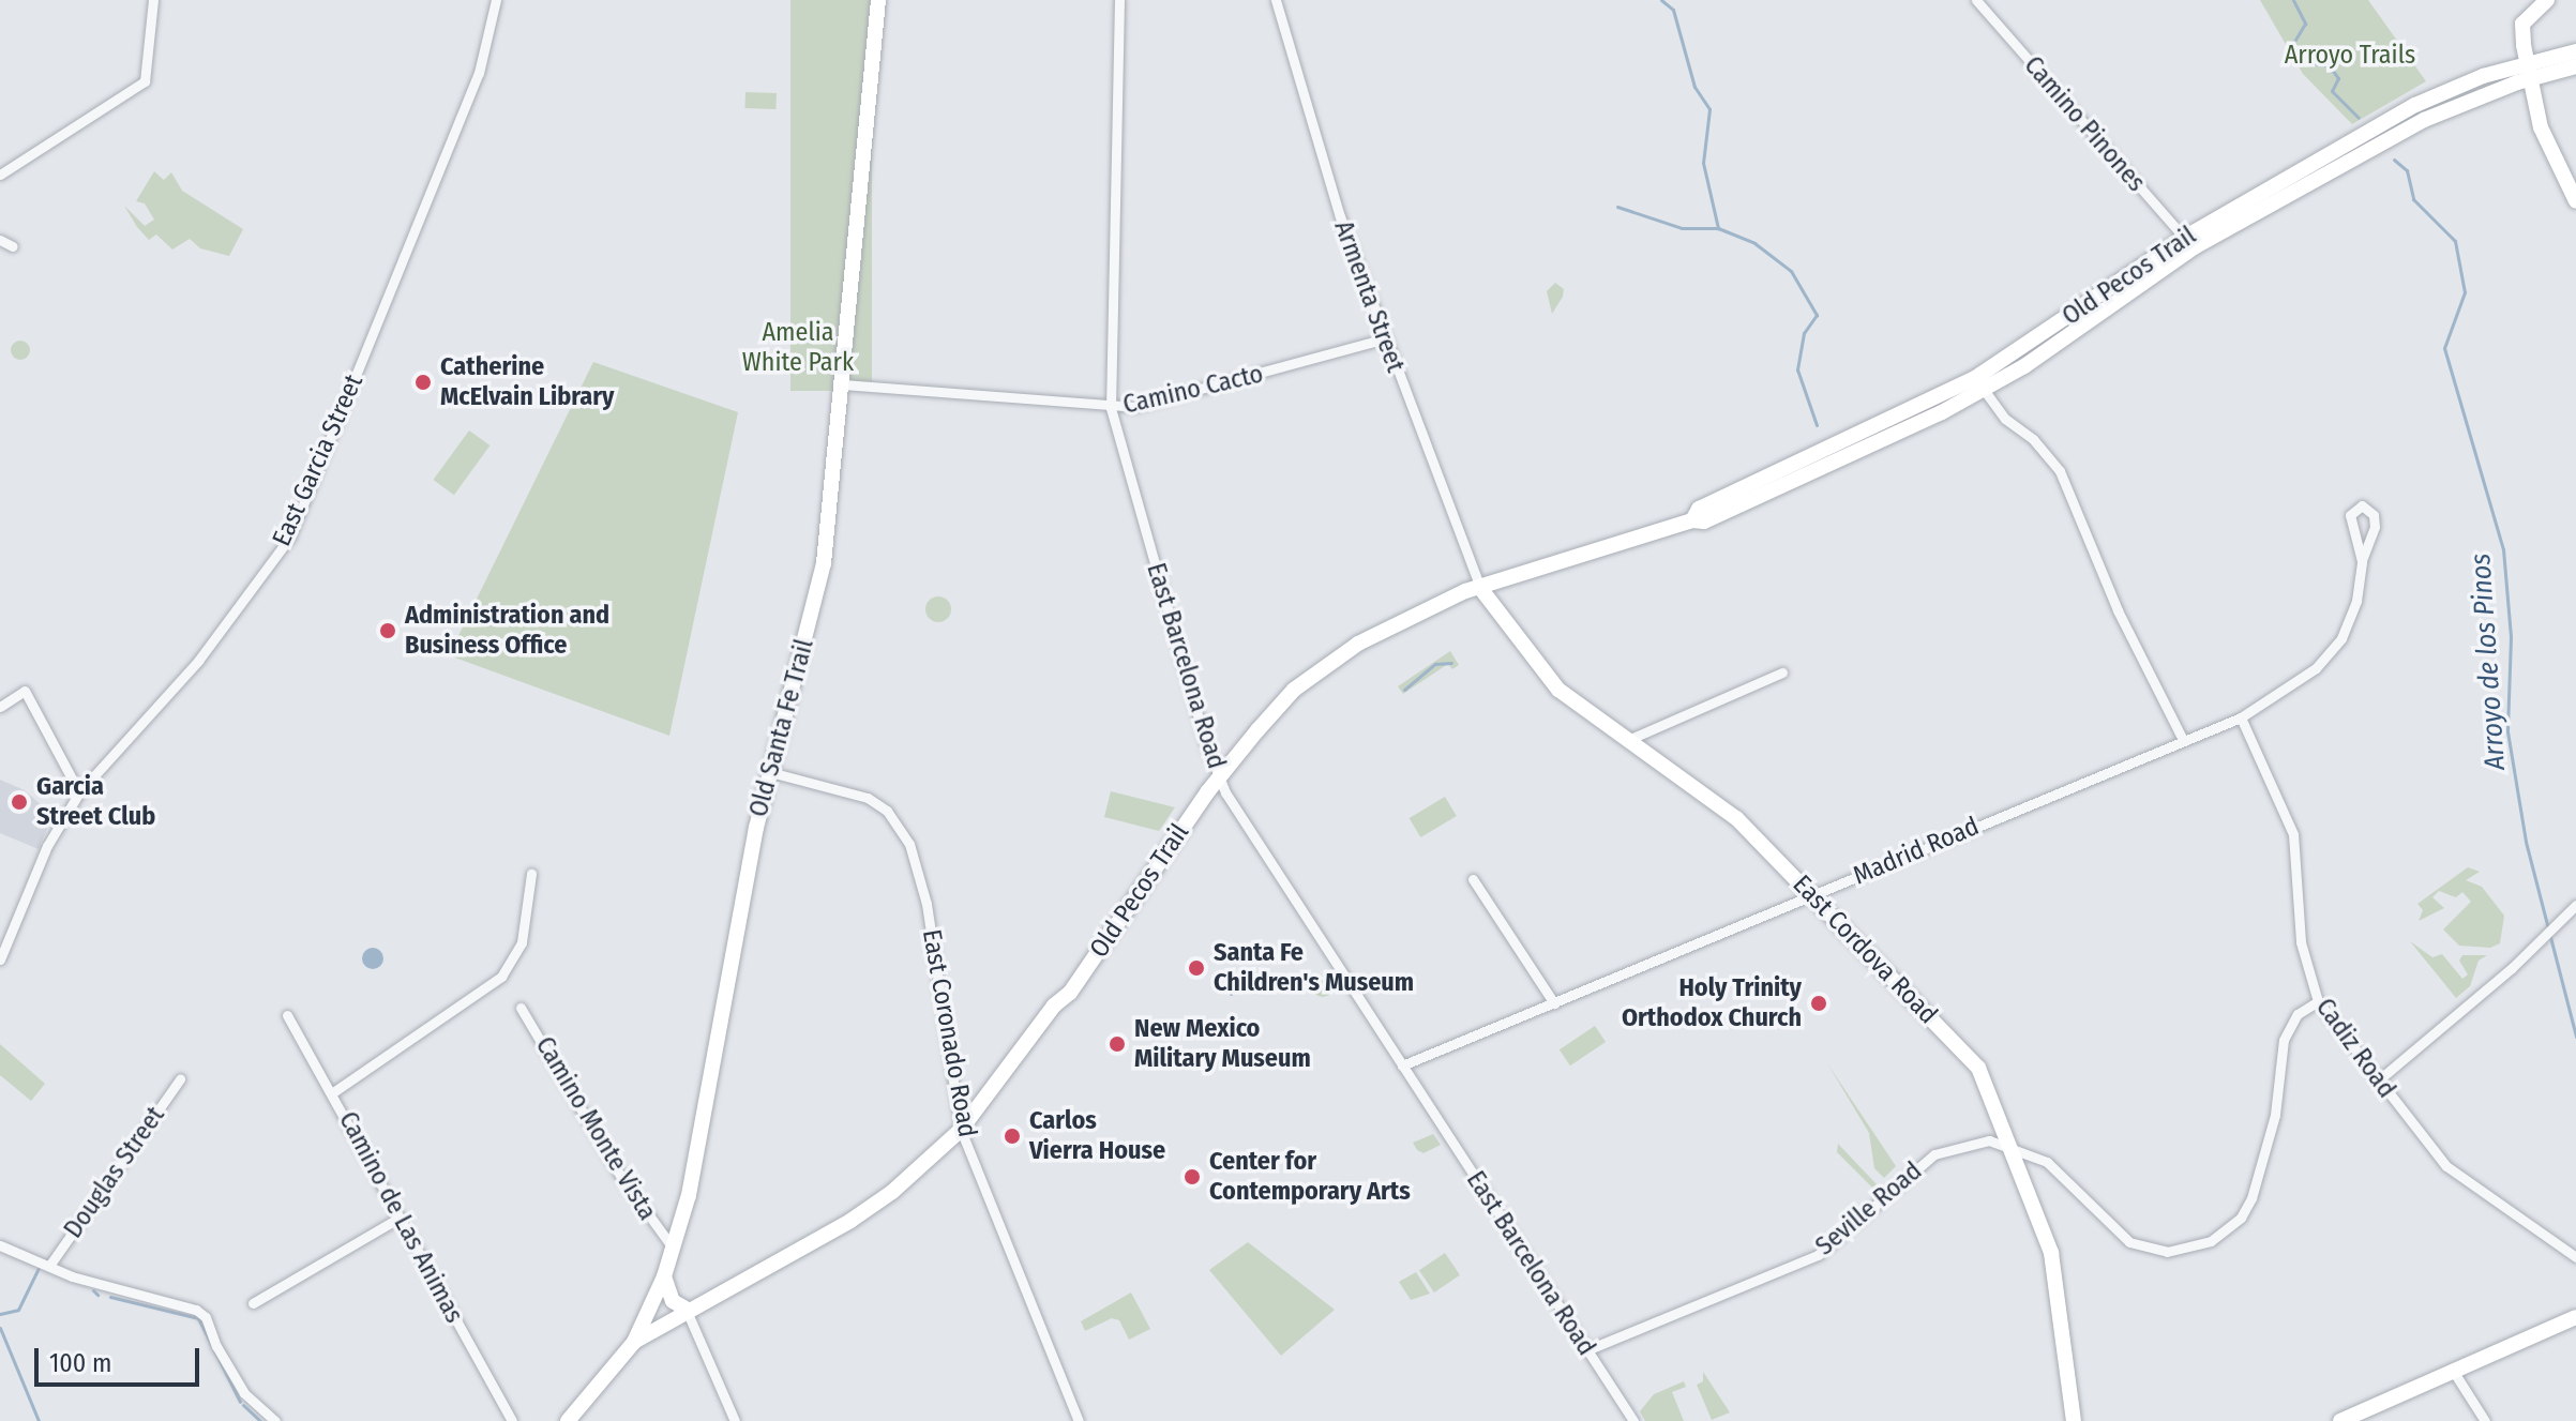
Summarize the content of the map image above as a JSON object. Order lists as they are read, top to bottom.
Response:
{
  "streets": {
    "street": [
      "Camino Pinones",
      "Old Pecos Trail",
      "Armenta Street",
      "Camino Cacto",
      "East Garcia Street",
      "East Barcelona Road",
      "Old Santa Fe Trail",
      "Madrid Road",
      "East Cordova Road",
      "East Coronado Road",
      "Cadiz Road",
      "Camino Monte Vista",
      "Douglas Street",
      "Seville Road",
      "Camino de Las Animas"
    ]
  },
  "crossings": [
    ["Camino Pinones", "Old Pecos Trail"],
    ["Old Pecos Trail", "Armenta Street"],
    ["Old Pecos Trail", "East Barcelona Road"],
    ["Old Pecos Trail", "Old Santa Fe Trail"],
    ["Old Pecos Trail", "East Cordova Road"],
    ["Old Pecos Trail", "East Coronado Road"],
    ["Armenta Street", "Camino Cacto"],
    ["Armenta Street", "East Cordova Road"],
    ["Camino Cacto", "East Barcelona Road"],
    ["Camino Cacto", "Old Santa Fe Trail"],
    ["East Barcelona Road", "Madrid Road"],
    ["East Barcelona Road", "Seville Road"],
    ["Old Santa Fe Trail", "East Coronado Road"],
    ["Old Santa Fe Trail", "Camino Monte Vista"],
    ["Madrid Road", "East Cordova Road"],
    ["Madrid Road", "Cadiz Road"],
    ["East Cordova Road", "Seville Road"],
    ["Cadiz Road", "Seville Road"]
  ],
  "water": ["Arroyo de los Pinos"],
  "parks": ["Arroyo Trails", "Amelia White Park"],
  "places": [
    "Catherine McElvain Library",
    "Administration and Business Office",
    "Garcia Street Club",
    "Santa Fe Children's Museum",
    "Holy Trinity Orthodox Church",
    "New Mexico Military Museum",
    "Carlos Vierra House",
    "Center for Contemporary Arts"
  ],
  "scale_bar": "100 m"
}
